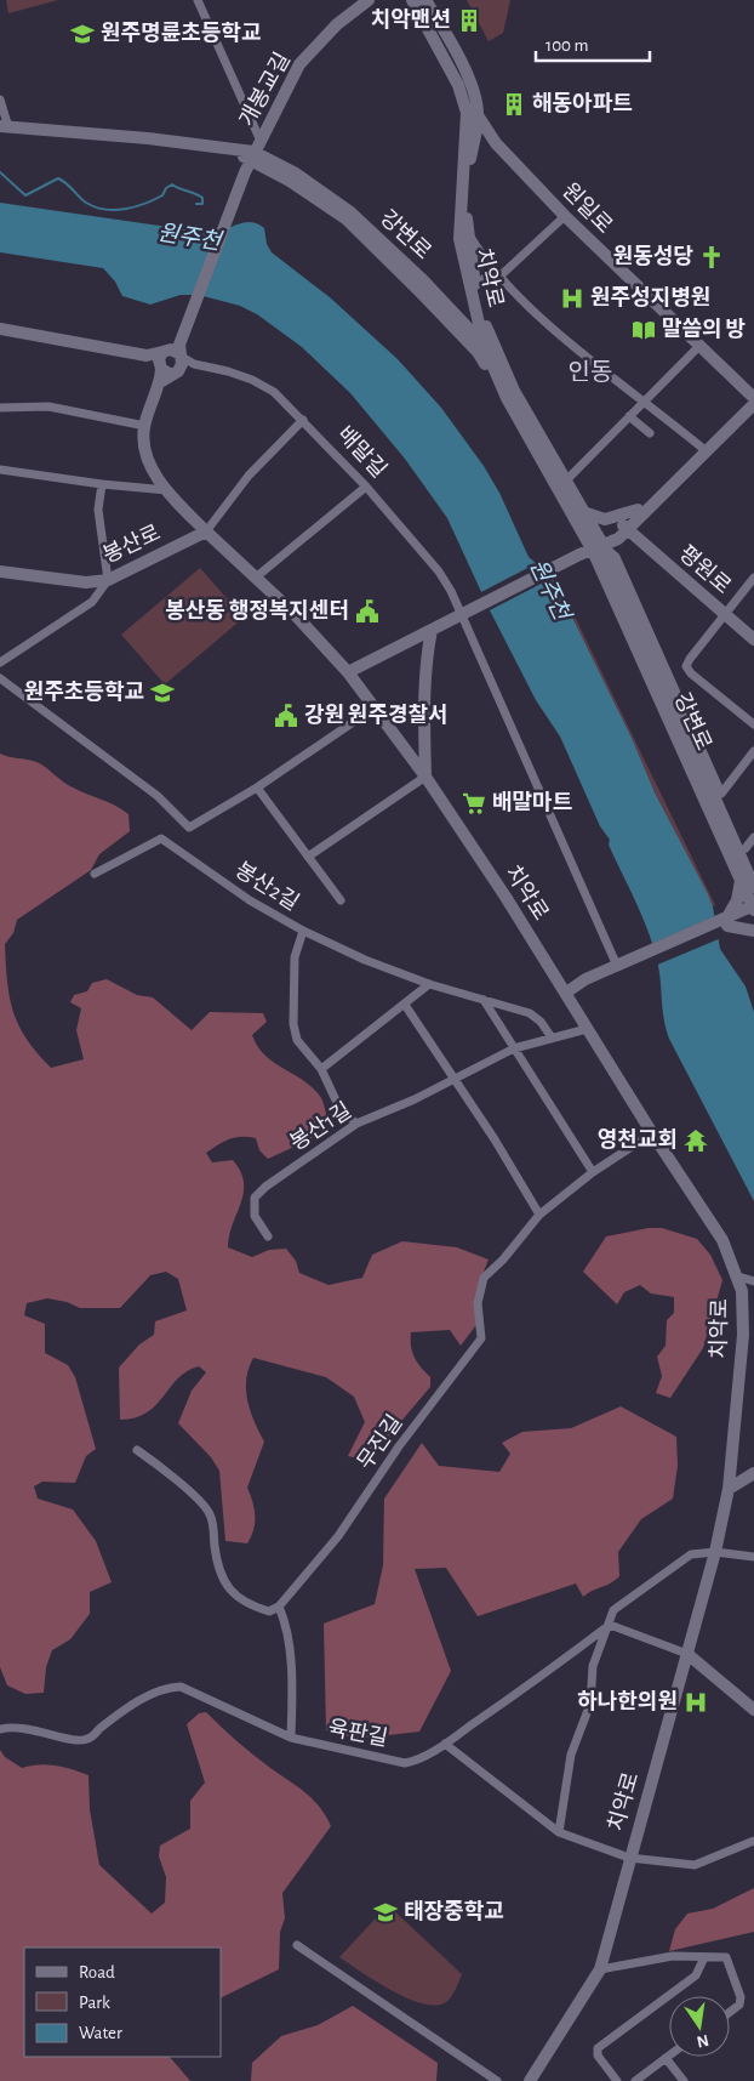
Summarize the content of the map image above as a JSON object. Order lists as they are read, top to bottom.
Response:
{
  "streets": {
    "street": [
      "개봉교길",
      "원일로",
      "강변로",
      "치악로",
      "배말길",
      "봉산로",
      "평원로",
      "봉산2길",
      "봉산1길",
      "무진길",
      "육판길"
    ]
  },
  "crossings": [
    ["개봉교길", "강변로"],
    ["개봉교길", "배말길"],
    ["원일로", "치악로"],
    ["강변로", "치악로"],
    ["치악로", "봉산1길"],
    ["치악로", "무진길"],
    ["배말길", "봉산로"],
    ["봉산2길", "봉산1길"]
  ],
  "districts": ["인동"],
  "water": ["원주천"],
  "places": {
    "building": ["치악맨션", "해동아파트"],
    "school or university": ["원주명륜초등학교", "원주초등학교", "태장중학교"],
    "church": ["원동성당"],
    "hospital": ["원주성지병원", "하나한의원"],
    "library": ["말씀의 방"],
    "public building": ["봉산동 행정복지센터", "강원 원주경찰서"],
    "supermarket": ["배말마트"],
    "temple": ["영천교회"]
  },
  "legend": ["Road", "Park", "Water"],
  "scale_bar": "100 m",
  "north": "bottom"
}
